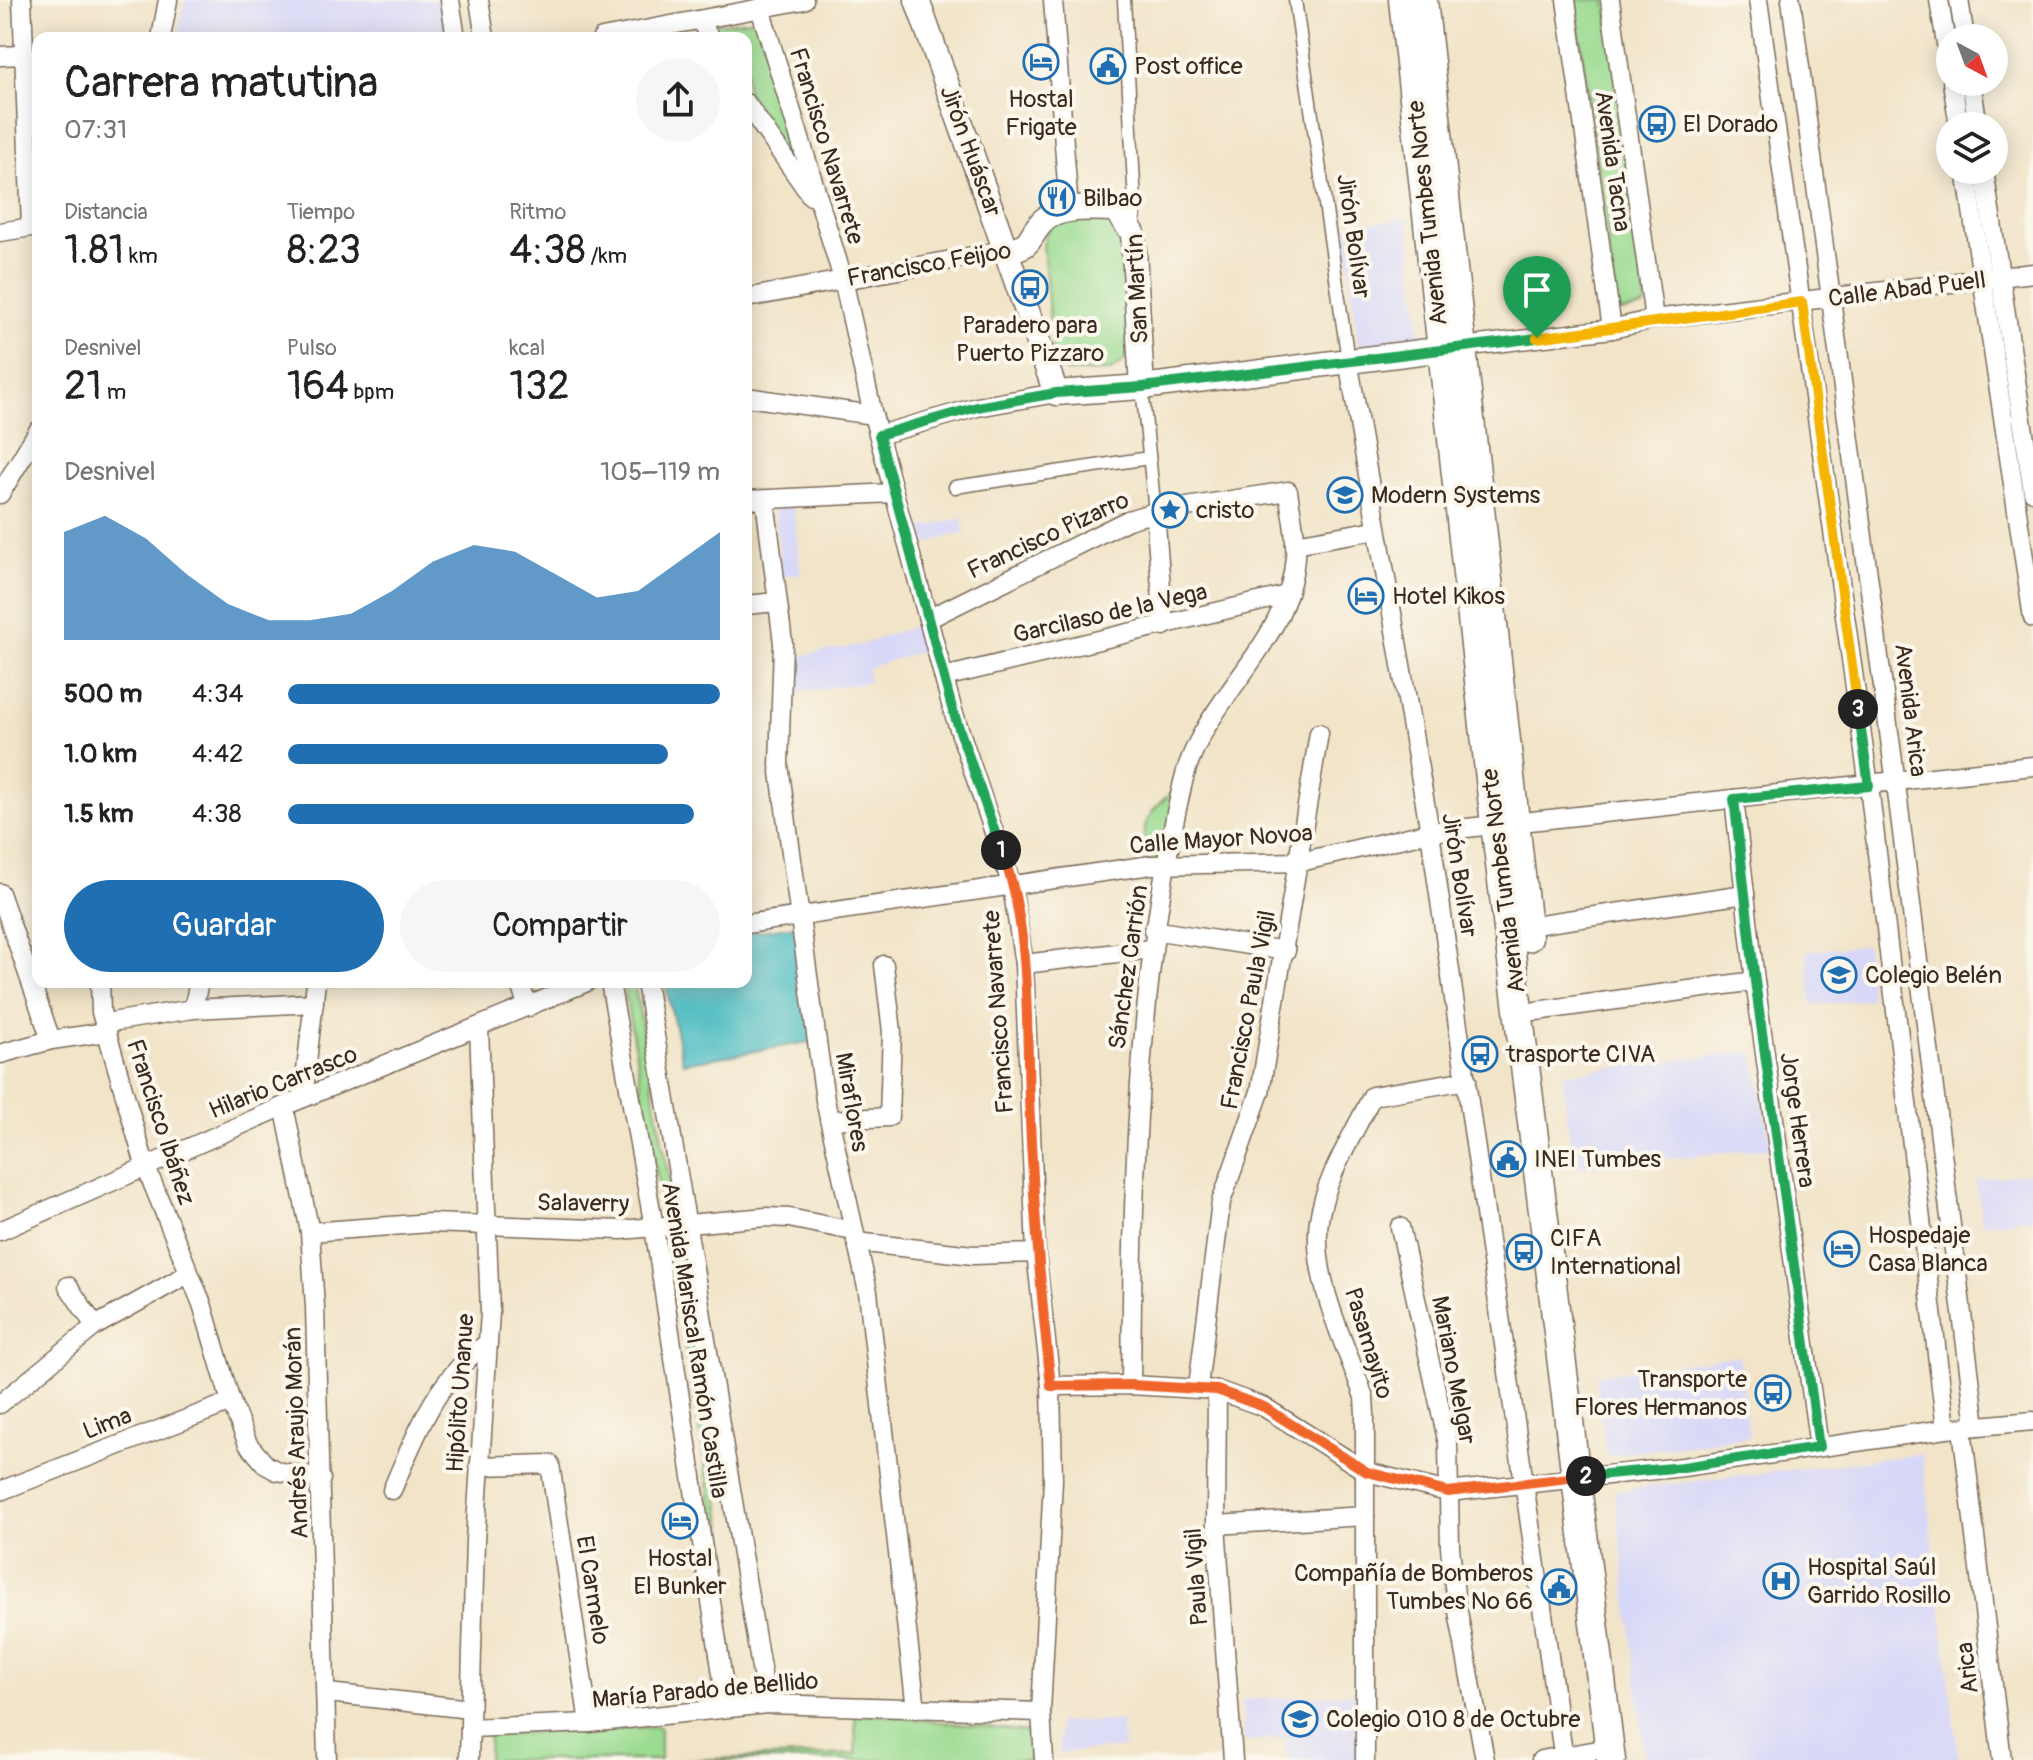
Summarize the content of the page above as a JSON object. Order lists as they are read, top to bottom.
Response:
{
  "streets": {
    "highway": ["Avenida Tumbes Norte"],
    "main road": [
      "Jirón Huáscar",
      "Francisco Feijoo",
      "San Martín",
      "Calle Abad Puell"
    ],
    "street": [
      "Francisco Navarrete",
      "Avenida Tacna",
      "Jirón Bolívar",
      "Francisco Pizarro",
      "Garcilaso de la Vega",
      "Avenida Arica",
      "Calle Mayor Novoa",
      "Sánchez Carrión",
      "Francisco Paula Vigil",
      "Hilario Carrasco",
      "Miraflores",
      "Jorge Herrera",
      "Francisco Ibáñez",
      "Salaverry",
      "Avenida Mariscal Ramón Castilla",
      "Pasamayito",
      "Mariano Melgar",
      "Hipólito Unanue",
      "Lima",
      "Andrés Araujo Morán",
      "Paula Vigil",
      "El Carmelo",
      "Arica",
      "María Parado de Bellido"
    ]
  },
  "crossings": [
    ["Francisco Navarrete", "Francisco Feijoo"],
    ["Francisco Navarrete", "Calle Abad Puell"],
    ["Francisco Navarrete", "Francisco Pizarro"],
    ["Francisco Navarrete", "Garcilaso de la Vega"],
    ["Francisco Navarrete", "Calle Mayor Novoa"],
    ["Francisco Navarrete", "Salaverry"],
    ["Francisco Navarrete", "María Parado de Bellido"],
    ["Jirón Huáscar", "Francisco Feijoo"],
    ["Jirón Huáscar", "Calle Abad Puell"],
    ["Avenida Tacna", "Calle Abad Puell"],
    ["Avenida Tumbes Norte", "Calle Abad Puell"],
    ["Avenida Tumbes Norte", "Calle Mayor Novoa"],
    ["Jirón Bolívar", "Calle Abad Puell"],
    ["Jirón Bolívar", "Calle Mayor Novoa"],
    ["Jirón Bolívar", "Pasamayito"],
    ["San Martín", "Calle Abad Puell"],
    ["San Martín", "Francisco Pizarro"],
    ["San Martín", "Garcilaso de la Vega"],
    ["Calle Abad Puell", "Avenida Arica"],
    ["Francisco Pizarro", "Sánchez Carrión"],
    ["Garcilaso de la Vega", "Sánchez Carrión"],
    ["Avenida Arica", "Calle Mayor Novoa"],
    ["Avenida Arica", "Arica"],
    ["Calle Mayor Novoa", "Sánchez Carrión"],
    ["Calle Mayor Novoa", "Francisco Paula Vigil"],
    ["Calle Mayor Novoa", "Miraflores"],
    ["Calle Mayor Novoa", "Jorge Herrera"],
    ["Francisco Paula Vigil", "Paula Vigil"],
    ["Hilario Carrasco", "Francisco Ibáñez"],
    ["Hilario Carrasco", "Hipólito Unanue"],
    ["Hilario Carrasco", "Andrés Araujo Morán"],
    ["Miraflores", "Salaverry"],
    ["Miraflores", "María Parado de Bellido"],
    ["Francisco Ibáñez", "Lima"],
    ["Francisco Ibáñez", "Andrés Araujo Morán"],
    ["Salaverry", "Avenida Mariscal Ramón Castilla"],
    ["Salaverry", "Hipólito Unanue"],
    ["Salaverry", "Andrés Araujo Morán"],
    ["Avenida Mariscal Ramón Castilla", "María Parado de Bellido"],
    ["Hipólito Unanue", "El Carmelo"],
    ["Hipólito Unanue", "María Parado de Bellido"],
    ["Andrés Araujo Morán", "María Parado de Bellido"],
    ["El Carmelo", "María Parado de Bellido"]
  ],
  "places": {
    "hotel": [
      "Hostal Frigate",
      "Hotel Kikos",
      "Hospedaje Casa Blanca",
      "Hostal El Bunker"
    ],
    "public building": ["Post office", "INEI Tumbes", "Compañía de Bomberos Tumbes Nº 66"],
    "bus stop": [
      "El Dorado",
      "Paradero para Puerto Pizzaro",
      "trasporte CIVA",
      "CIFA International",
      "Transporte Flores Hermanos"
    ],
    "restaurant": ["Bilbao"],
    "school or university": ["Modern Systems", "Colegio Belén", "Colegio 010 8 de Octubre"],
    "place": ["cristo"],
    "hospital": ["Hospital Saúl Garrido Rosillo"]
  },
  "north": "bottom right",
  "page": {
    "heading": ["Carrera matutina", "07:31"],
    "stats": [
      ["Distancia", "1.81 km"],
      ["Tiempo", "8:23"],
      ["Ritmo", "4:38 /km"],
      ["Desnivel", "21 m"],
      ["Pulso", "164 bpm"],
      ["kcal", "132"]
    ],
    "chart": ["Desnivel", "105–119 m"],
    "list": [
      {
        "name": "500 m",
        "note": "4:34"
      },
      {
        "name": "1.0 km",
        "note": "4:42"
      },
      {
        "name": "1.5 km",
        "note": "4:38"
      }
    ],
    "pins": ["3", "1", "2"],
    "buttons": ["Guardar", "Compartir"]
  }
}
